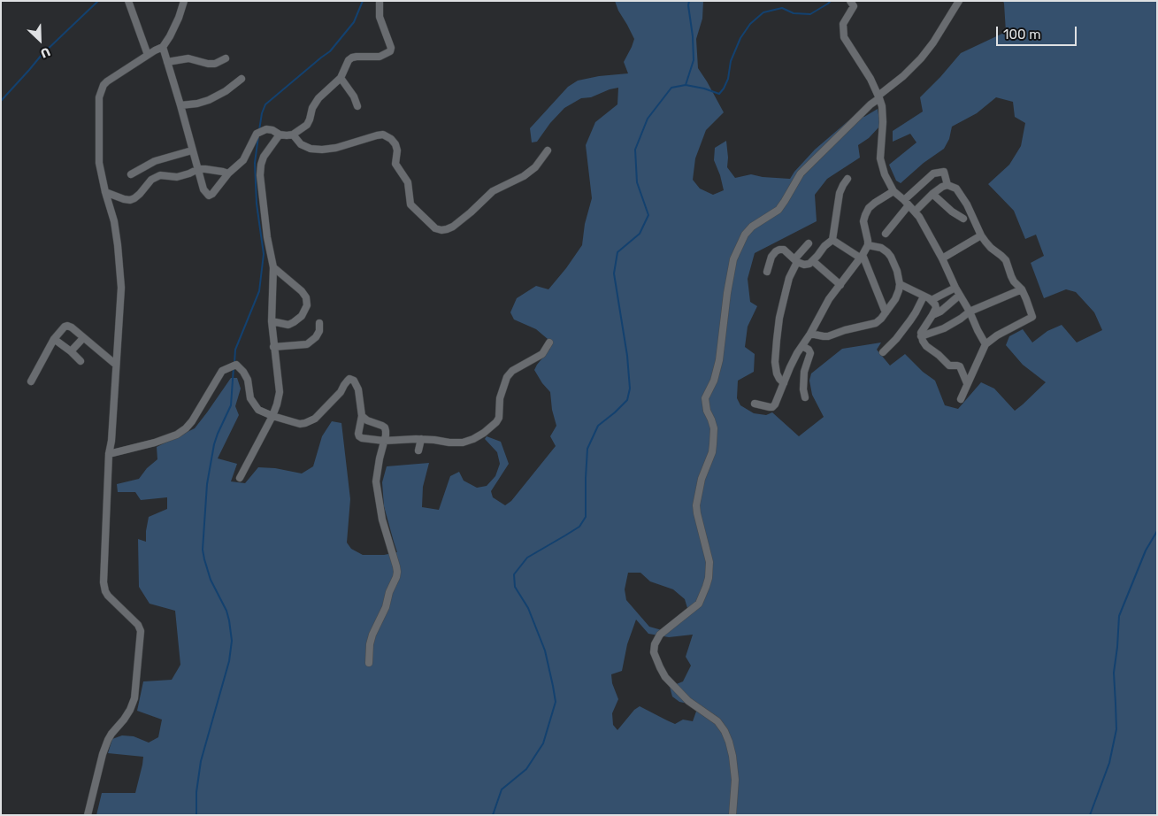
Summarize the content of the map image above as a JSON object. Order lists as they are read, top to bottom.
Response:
{
  "scale_bar": "100 m",
  "north": "bottom right"
}
